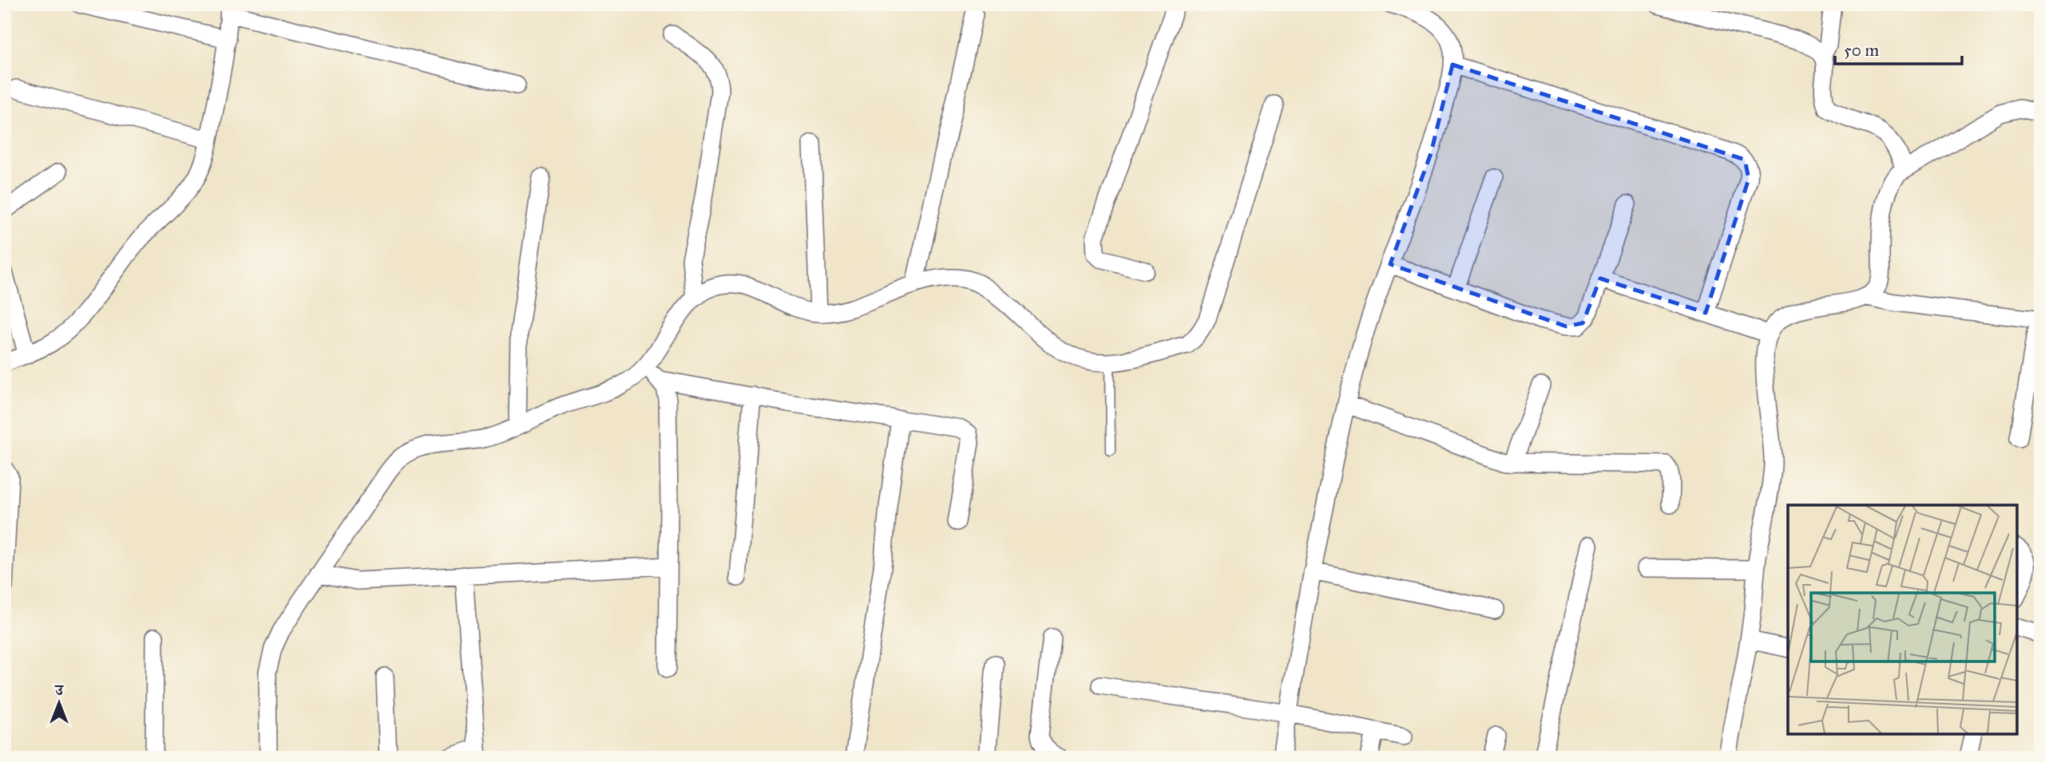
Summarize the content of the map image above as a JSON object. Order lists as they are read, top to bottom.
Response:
{
  "scale_bar": "50 m",
  "north": "top"
}
